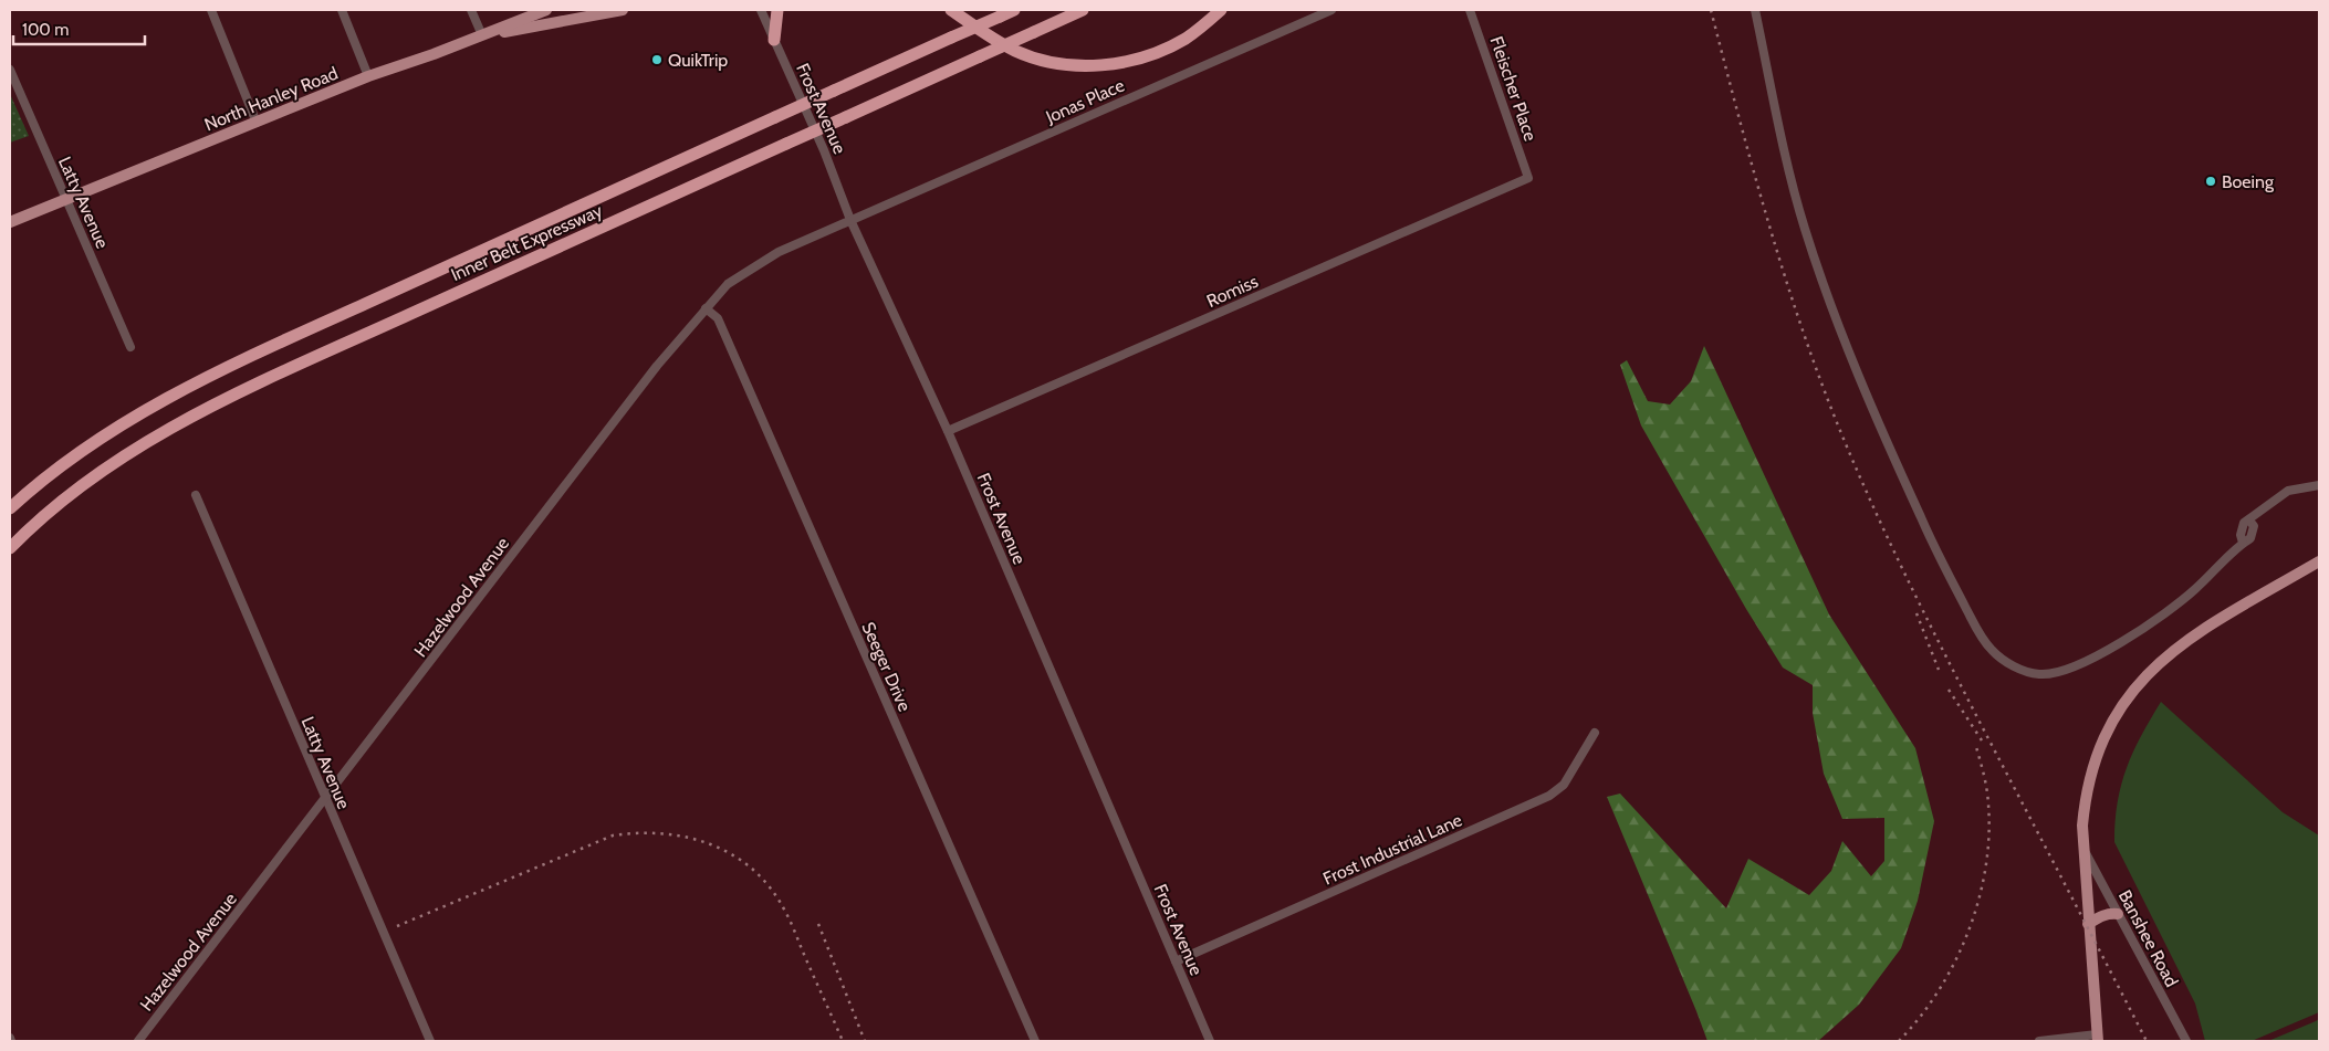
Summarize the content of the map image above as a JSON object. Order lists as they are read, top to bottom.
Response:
{
  "streets": {
    "highway": ["Inner Belt Expressway"],
    "main road": ["North Hanley Road"],
    "street": [
      "Fleischer Place",
      "Jonas Place",
      "Frost Avenue",
      "Latty Avenue",
      "Romiss",
      "Hazelwood Avenue",
      "Seeger Drive",
      "Frost Industrial Lane",
      "Banshee Road"
    ]
  },
  "crossings": [
    ["Fleischer Place", "Romiss"],
    ["North Hanley Road", "Latty Avenue"],
    ["Jonas Place", "Frost Avenue"],
    ["Jonas Place", "Hazelwood Avenue"],
    ["Frost Avenue", "Romiss"],
    ["Frost Avenue", "Hazelwood Avenue"],
    ["Frost Avenue", "Frost Industrial Lane"],
    ["Latty Avenue", "Hazelwood Avenue"],
    ["Hazelwood Avenue", "Seeger Drive"]
  ],
  "places": ["QuikTrip", "Boeing"],
  "scale_bar": "100 m"
}
